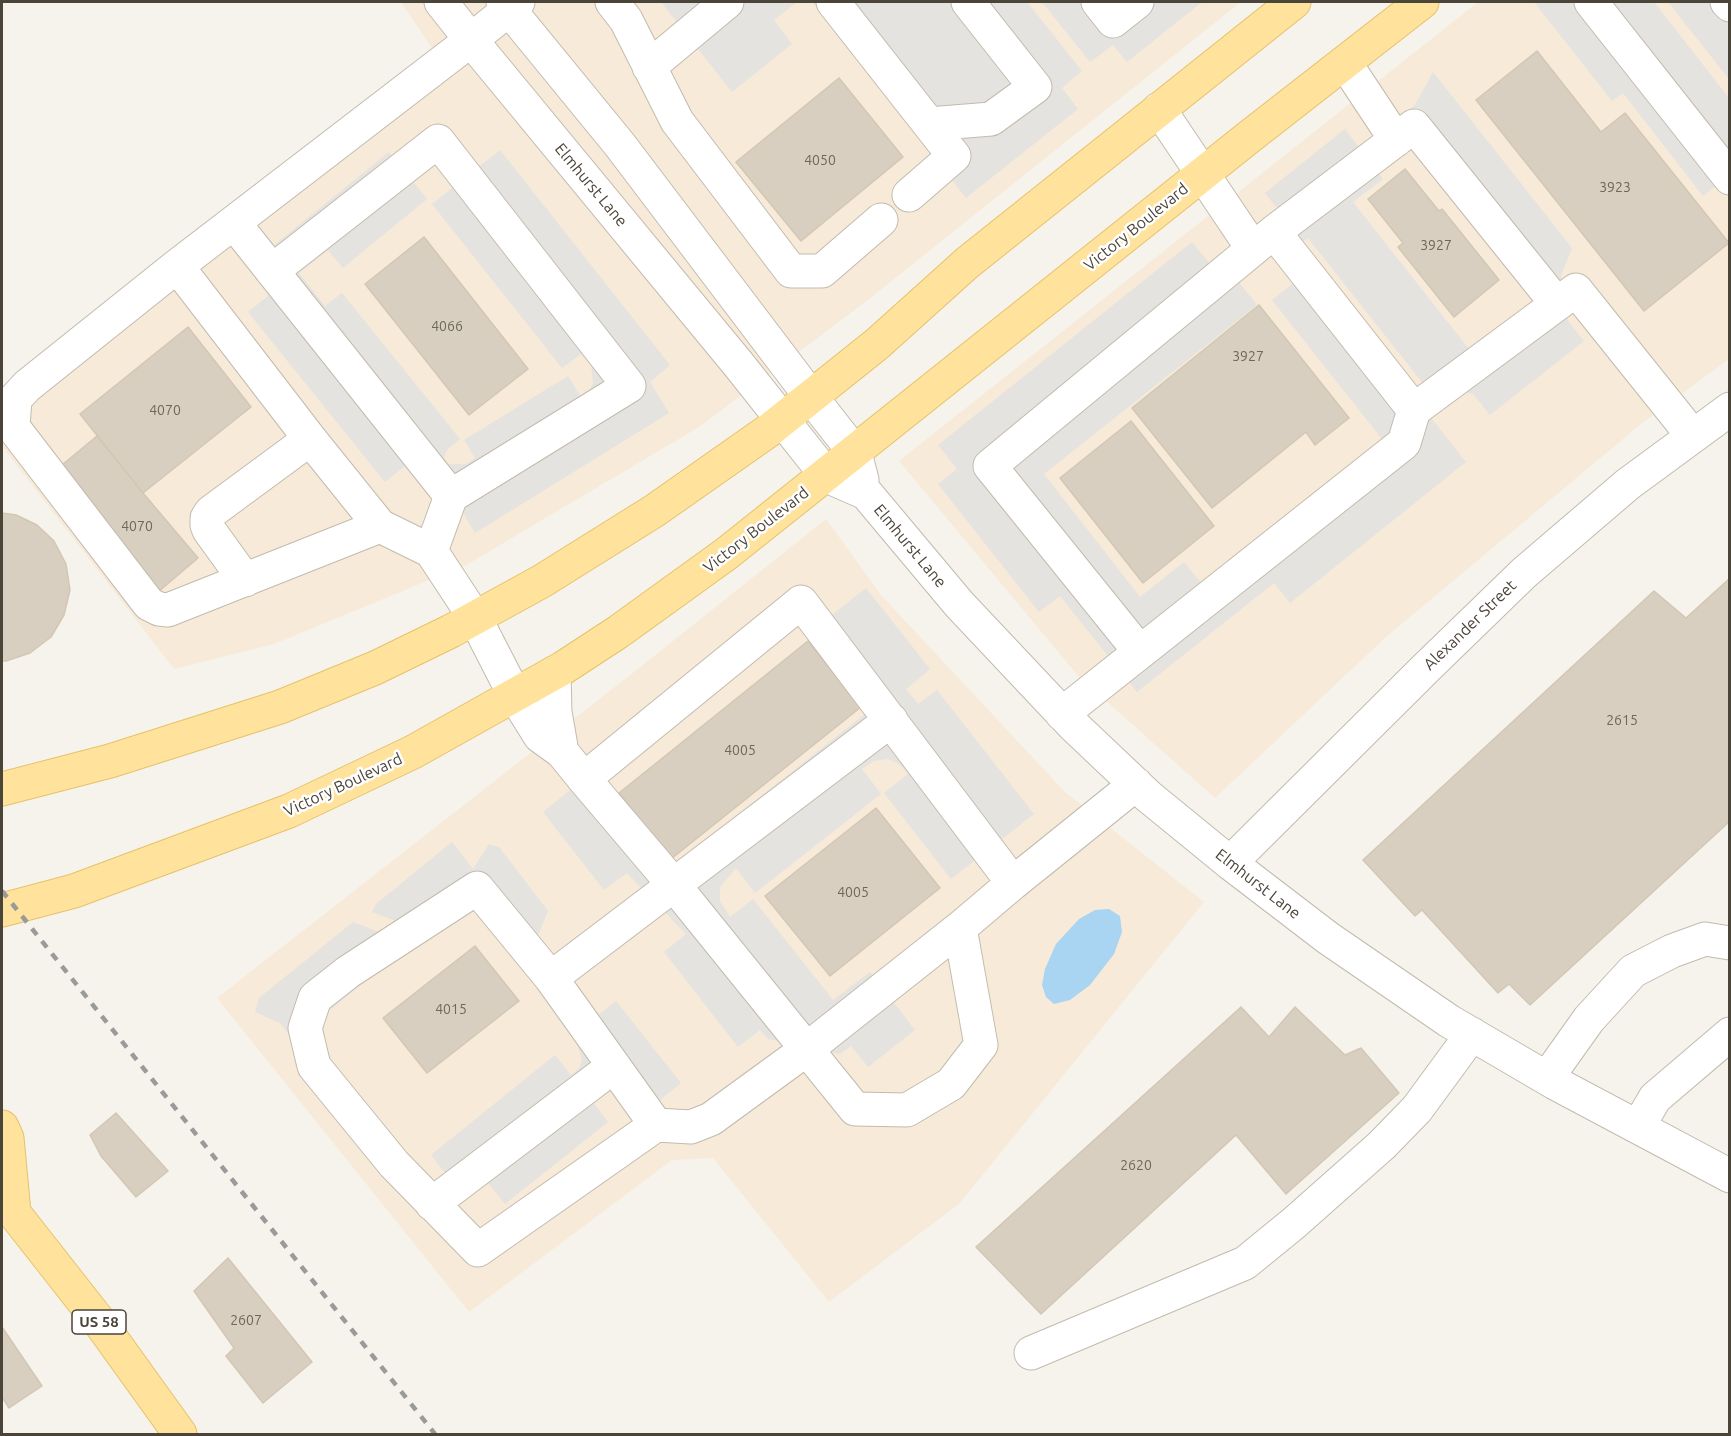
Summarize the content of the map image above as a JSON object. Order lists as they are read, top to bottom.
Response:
{
  "streets": {
    "main road": ["Victory Boulevard", "US 58"],
    "street": ["Elmhurst Lane", "Alexander Street"]
  },
  "crossings": [
    ["Elmhurst Lane", "Victory Boulevard"],
    ["Elmhurst Lane", "Alexander Street"]
  ],
  "house_numbers": [
    "4050",
    "3923",
    "3927",
    "4066",
    "3927",
    "4070",
    "4070",
    "2615",
    "4005",
    "4005",
    "4015",
    "2620",
    "2607"
  ]
}
